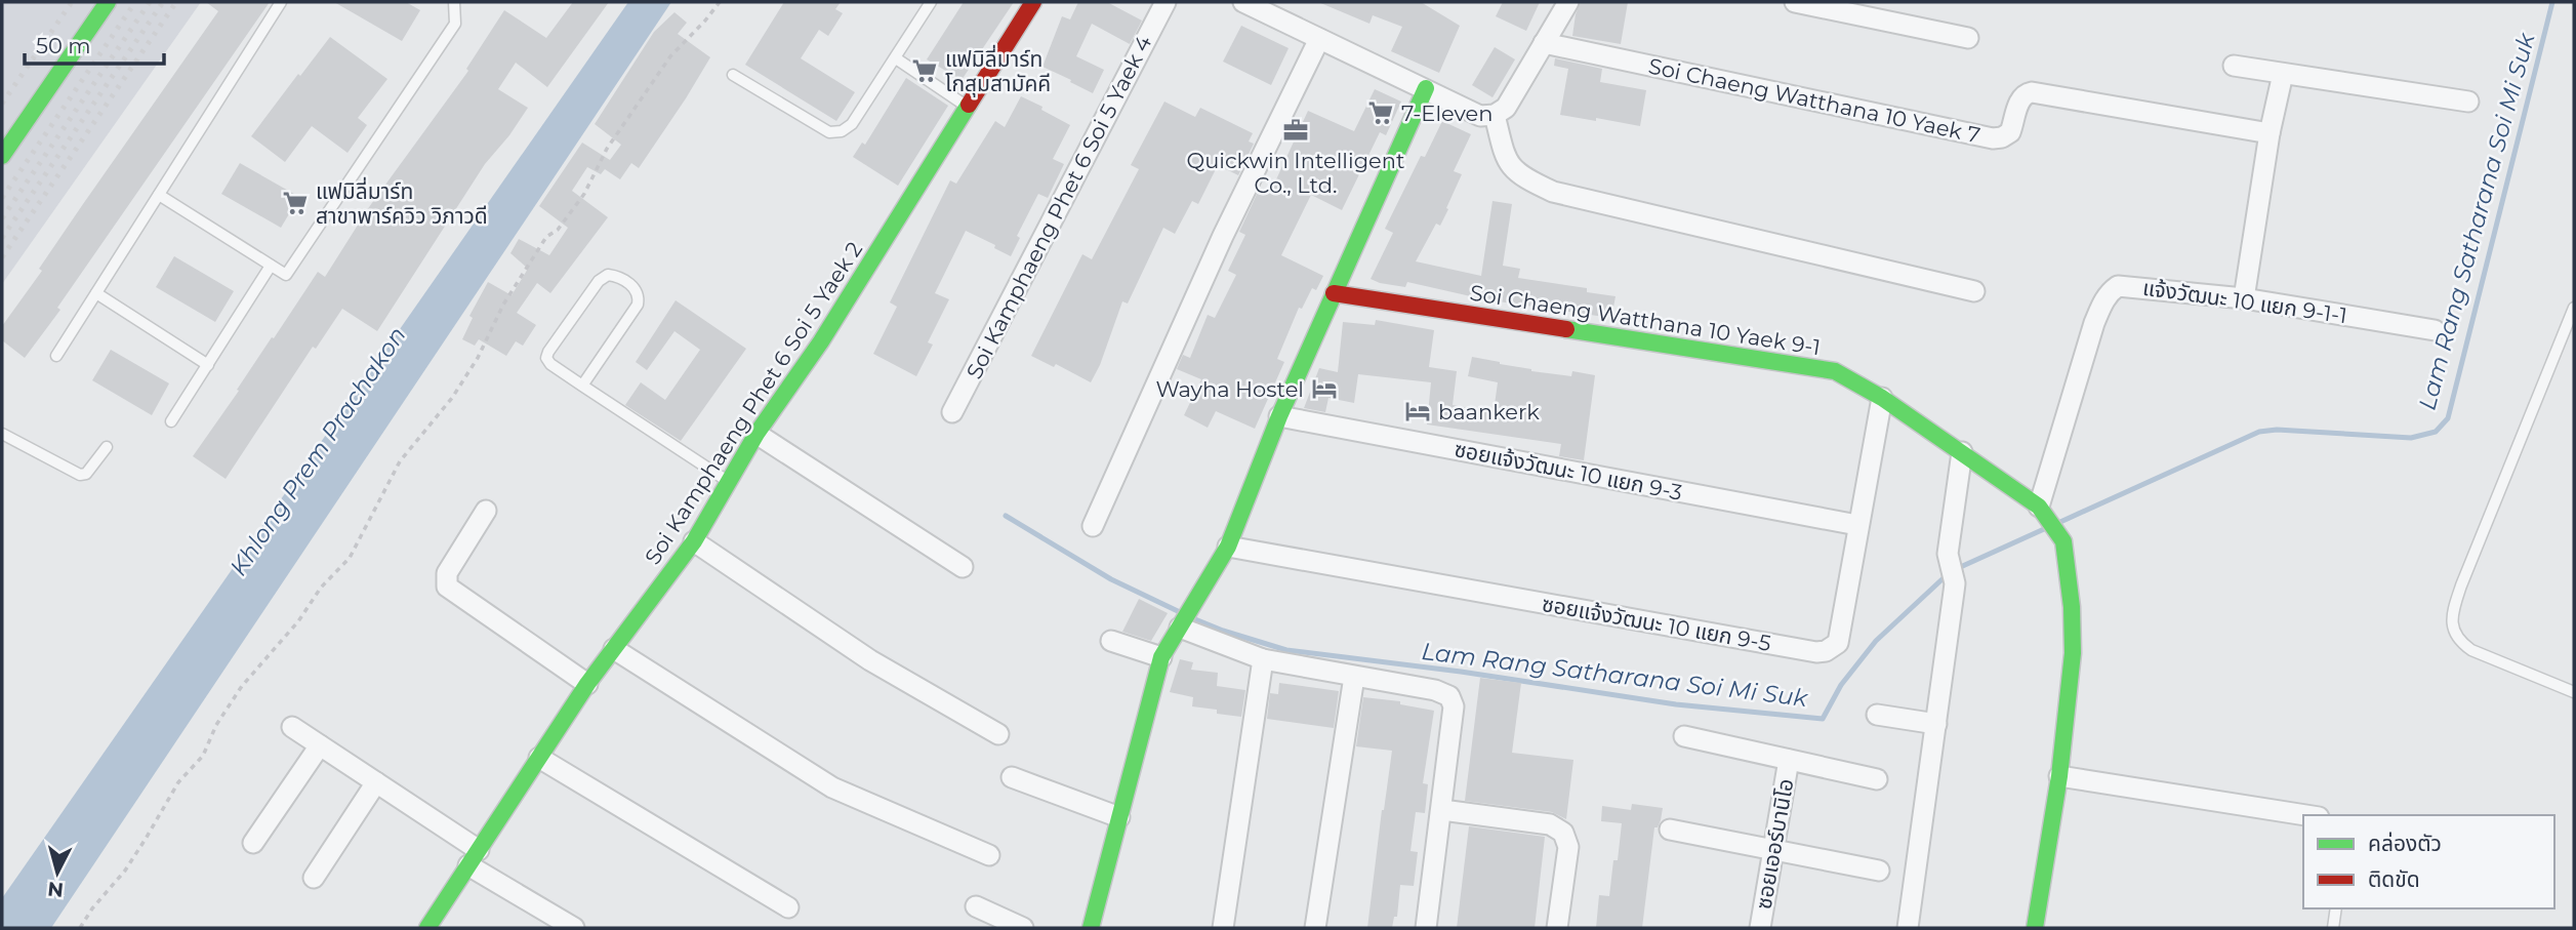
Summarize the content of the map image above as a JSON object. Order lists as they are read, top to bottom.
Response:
{
  "streets": {
    "street": [
      "Soi Chaeng Watthana 10 Yaek 7",
      "Soi Kamphaeng Phet 6 Soi 5 Yaek 4",
      "แจ้งวัฒนะ 10 แยก 9-1-1",
      "Soi Chaeng Watthana 10 Yaek 9-1",
      "Soi Kamphaeng Phet 6 Soi 5 Yaek 2",
      "ซอยแจ้งวัฒนะ 10 แยก 9-3",
      "ซอยแจ้งวัฒนะ 10 แยก 9-5",
      "ซอยเออร์บานิโอ"
    ]
  },
  "crossings": [
    ["แจ้งวัฒนะ 10 แยก 9-1-1", "Soi Chaeng Watthana 10 Yaek 9-1"],
    ["Soi Chaeng Watthana 10 Yaek 9-1", "ซอยแจ้งวัฒนะ 10 แยก 9-5"],
    ["ซอยแจ้งวัฒนะ 10 แยก 9-3", "ซอยแจ้งวัฒนะ 10 แยก 9-5"]
  ],
  "water": ["Lam Rang Satharana Soi Mi Suk", "Khlong Prem Prachakon"],
  "places": {
    "supermarket": ["แฟมิลี่มาร์ท โกสุมสามัคคี", "7-Eleven", "แฟมิลี่มาร์ท สาขาพาร์ควิว วิภาวดี"],
    "office": ["Quickwin Intelligent Co., Ltd."],
    "hotel": ["Wayha Hostel", "baankerk"]
  },
  "legend": ["คล่องตัว", "ติดขัด"],
  "scale_bar": "50 m",
  "north": "bottom"
}
